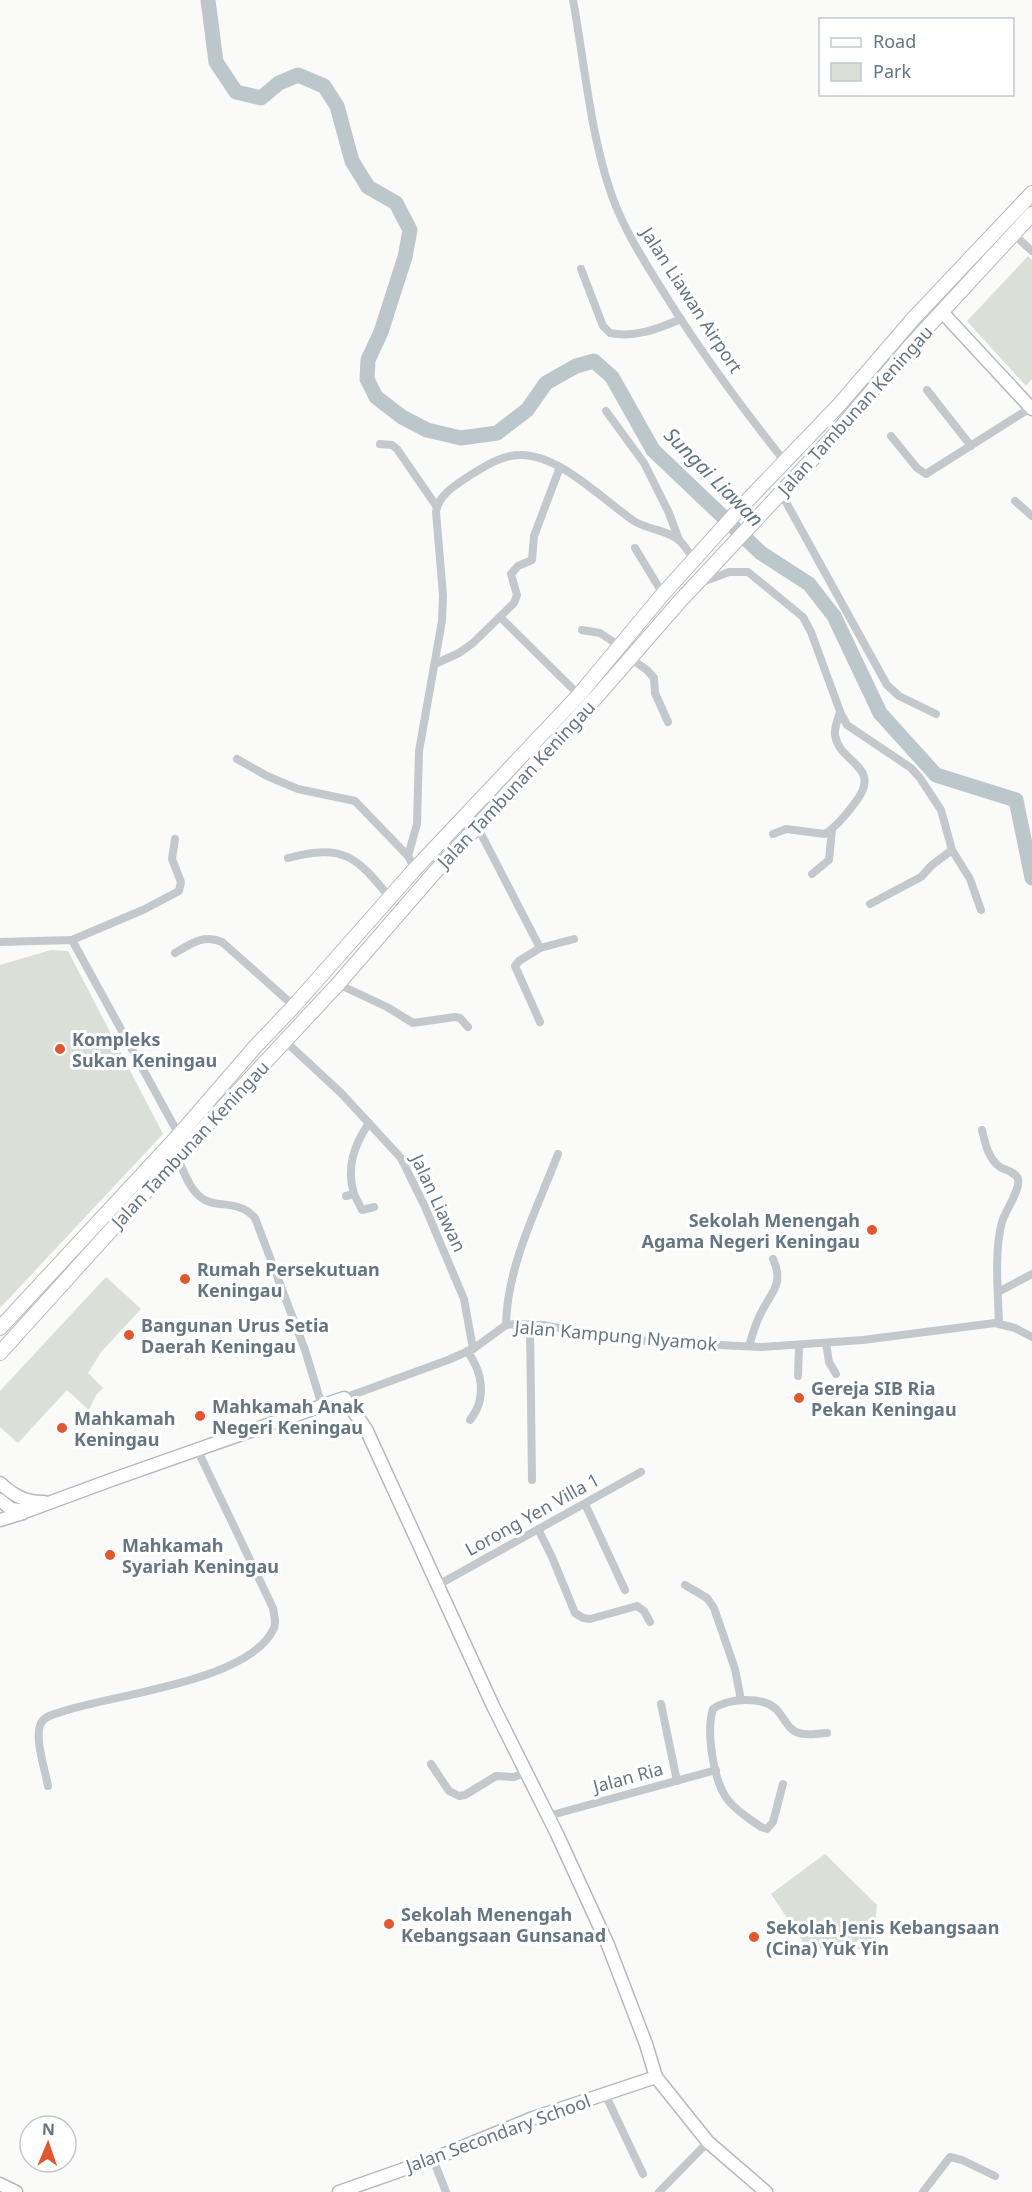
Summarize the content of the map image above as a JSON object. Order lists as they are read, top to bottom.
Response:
{
  "streets": {
    "main road": ["Jalan Tambunan Keningau"],
    "street": [
      "Jalan Liawan Airport",
      "Jalan Liawan",
      "Jalan Kampung Nyamok",
      "Lorong Yen Villa 1",
      "Jalan Ria",
      "Jalan Secondary School"
    ]
  },
  "crossings": [
    ["Jalan Liawan Airport", "Jalan Tambunan Keningau"],
    ["Jalan Tambunan Keningau", "Jalan Liawan"],
    ["Jalan Liawan", "Jalan Kampung Nyamok"]
  ],
  "water": ["Sungai Liawan"],
  "places": [
    "Kompleks Sukan Keningau",
    "Sekolah Menengah Agama Negeri Keningau",
    "Rumah Persekutuan Keningau",
    "Bangunan Urus Setia Daerah Keningau",
    "Gereja SIB Ria Pekan Keningau",
    "Mahkamah Anak Negeri Keningau",
    "Mahkamah Keningau",
    "Mahkamah Syariah Keningau",
    "Sekolah Menengah Kebangsaan Gunsanad",
    "Sekolah Jenis Kebangsaan (Cina) Yuk Yin"
  ],
  "legend": ["Road", "Park"],
  "north": "top"
}
